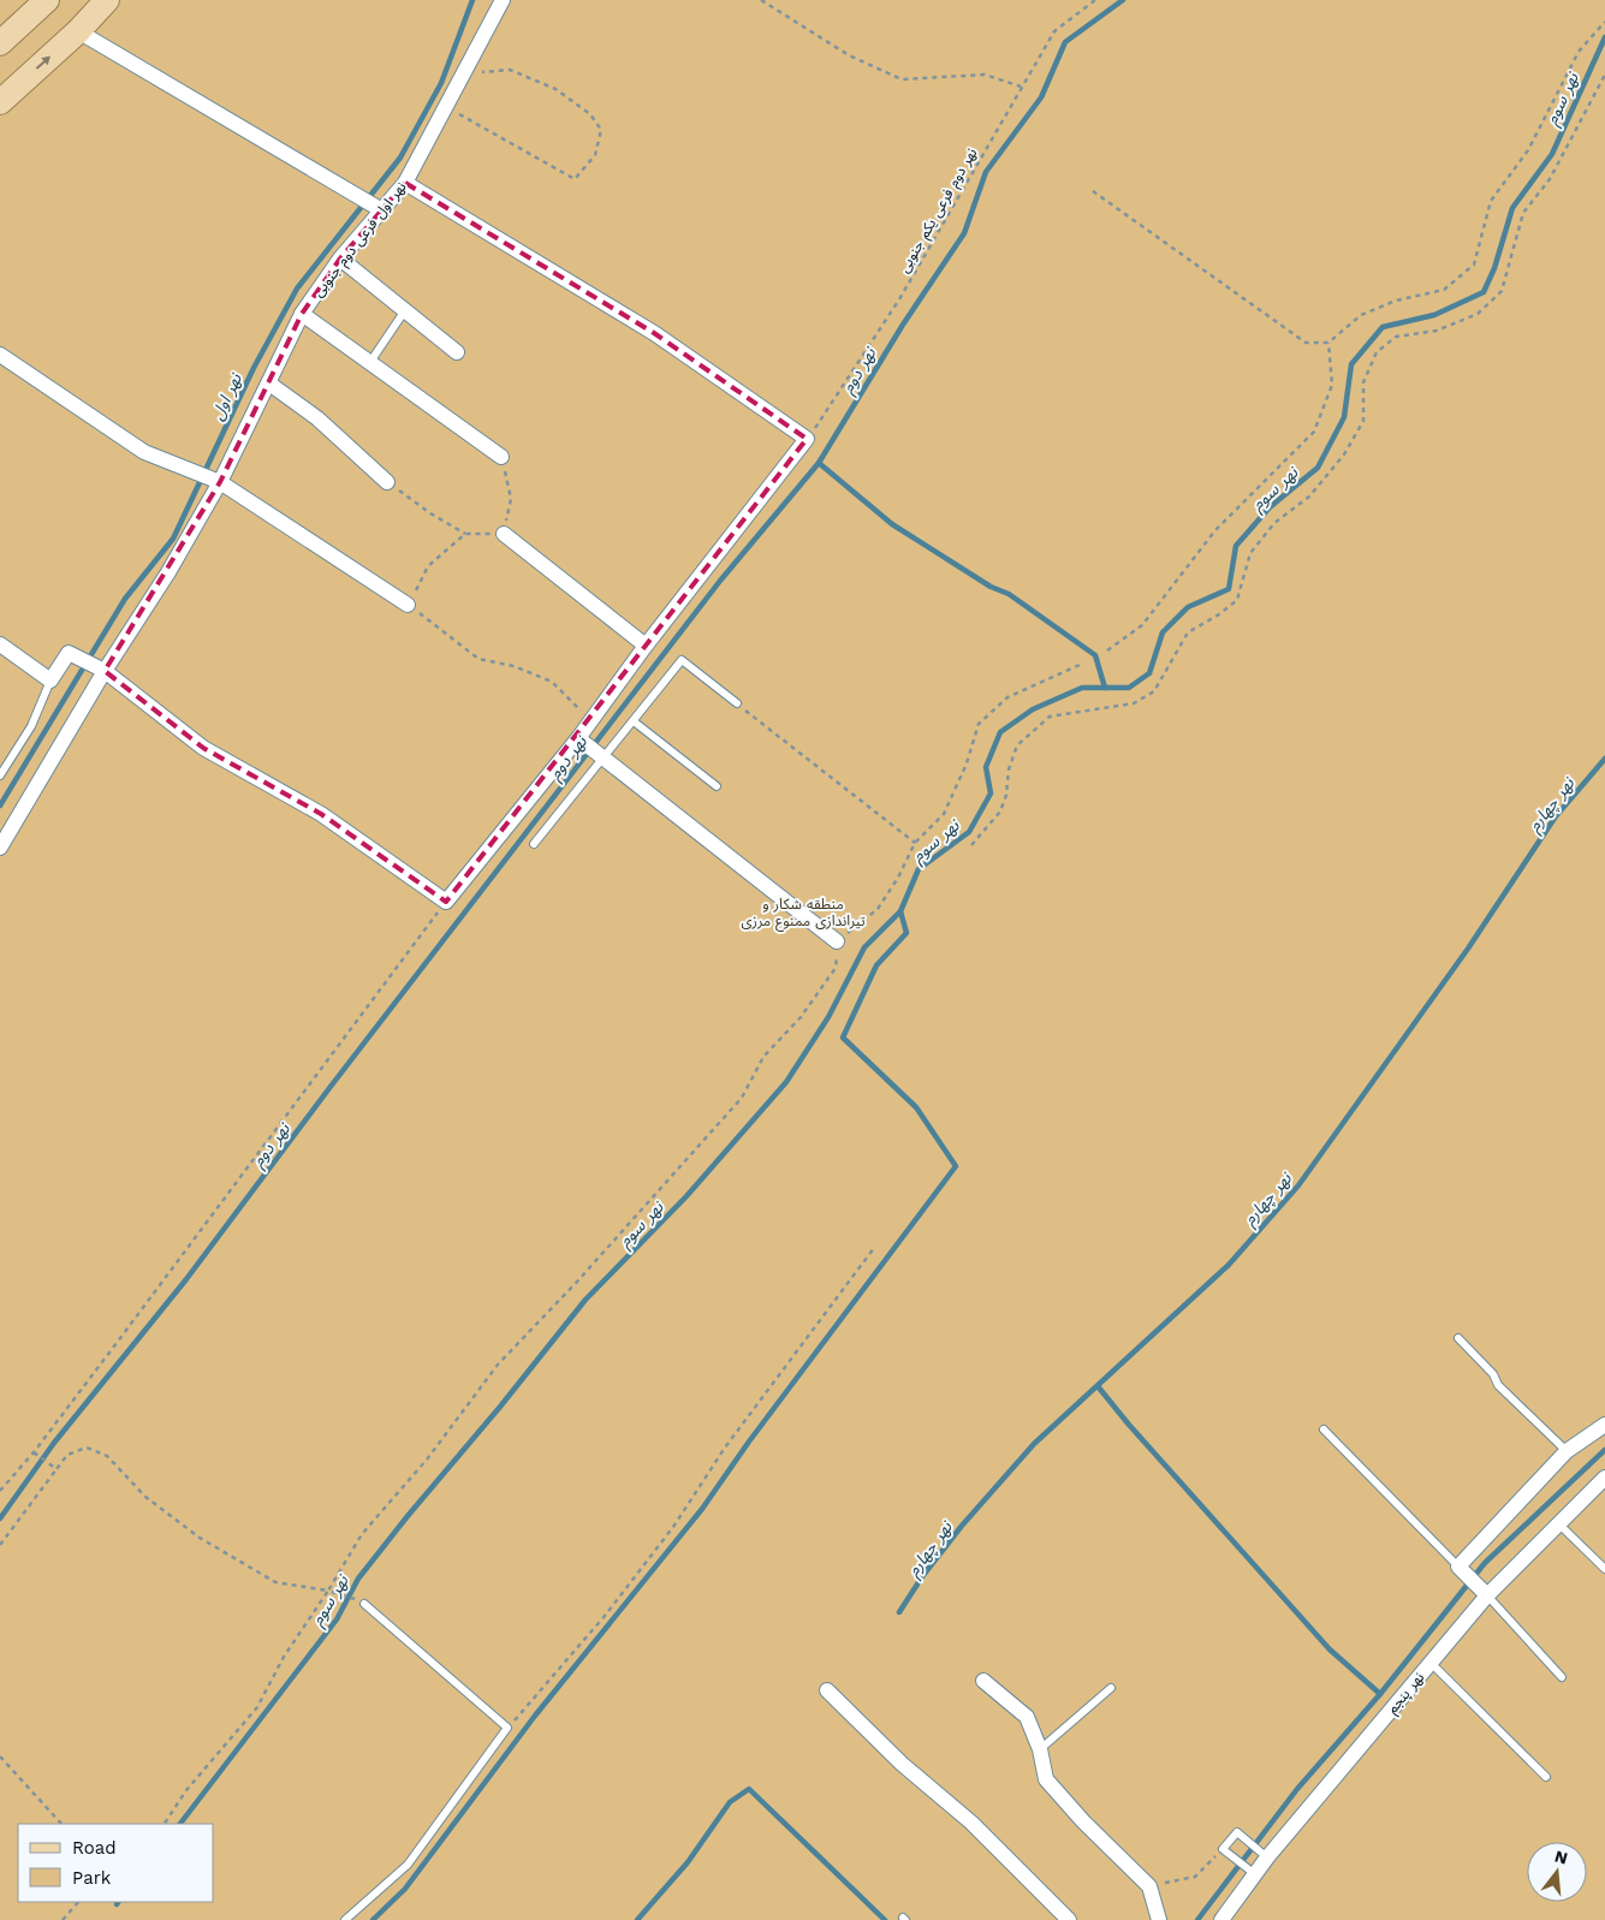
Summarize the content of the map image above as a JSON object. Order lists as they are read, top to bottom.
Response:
{
  "streets": {
    "street": ["نهر اول فرعی دوم جنوبی", "نهر پنجم"],
    "path": ["نهر دوم فرعی یکم جنوبی"]
  },
  "water": [
    "نهر سوم",
    "نهر دوم",
    "نهر اول",
    "نهر چهارم"
  ],
  "parks": ["منطقه شکار و تیراندازی ممنوع مرزی"],
  "legend": ["Road", "Park"],
  "north": "top"
}
